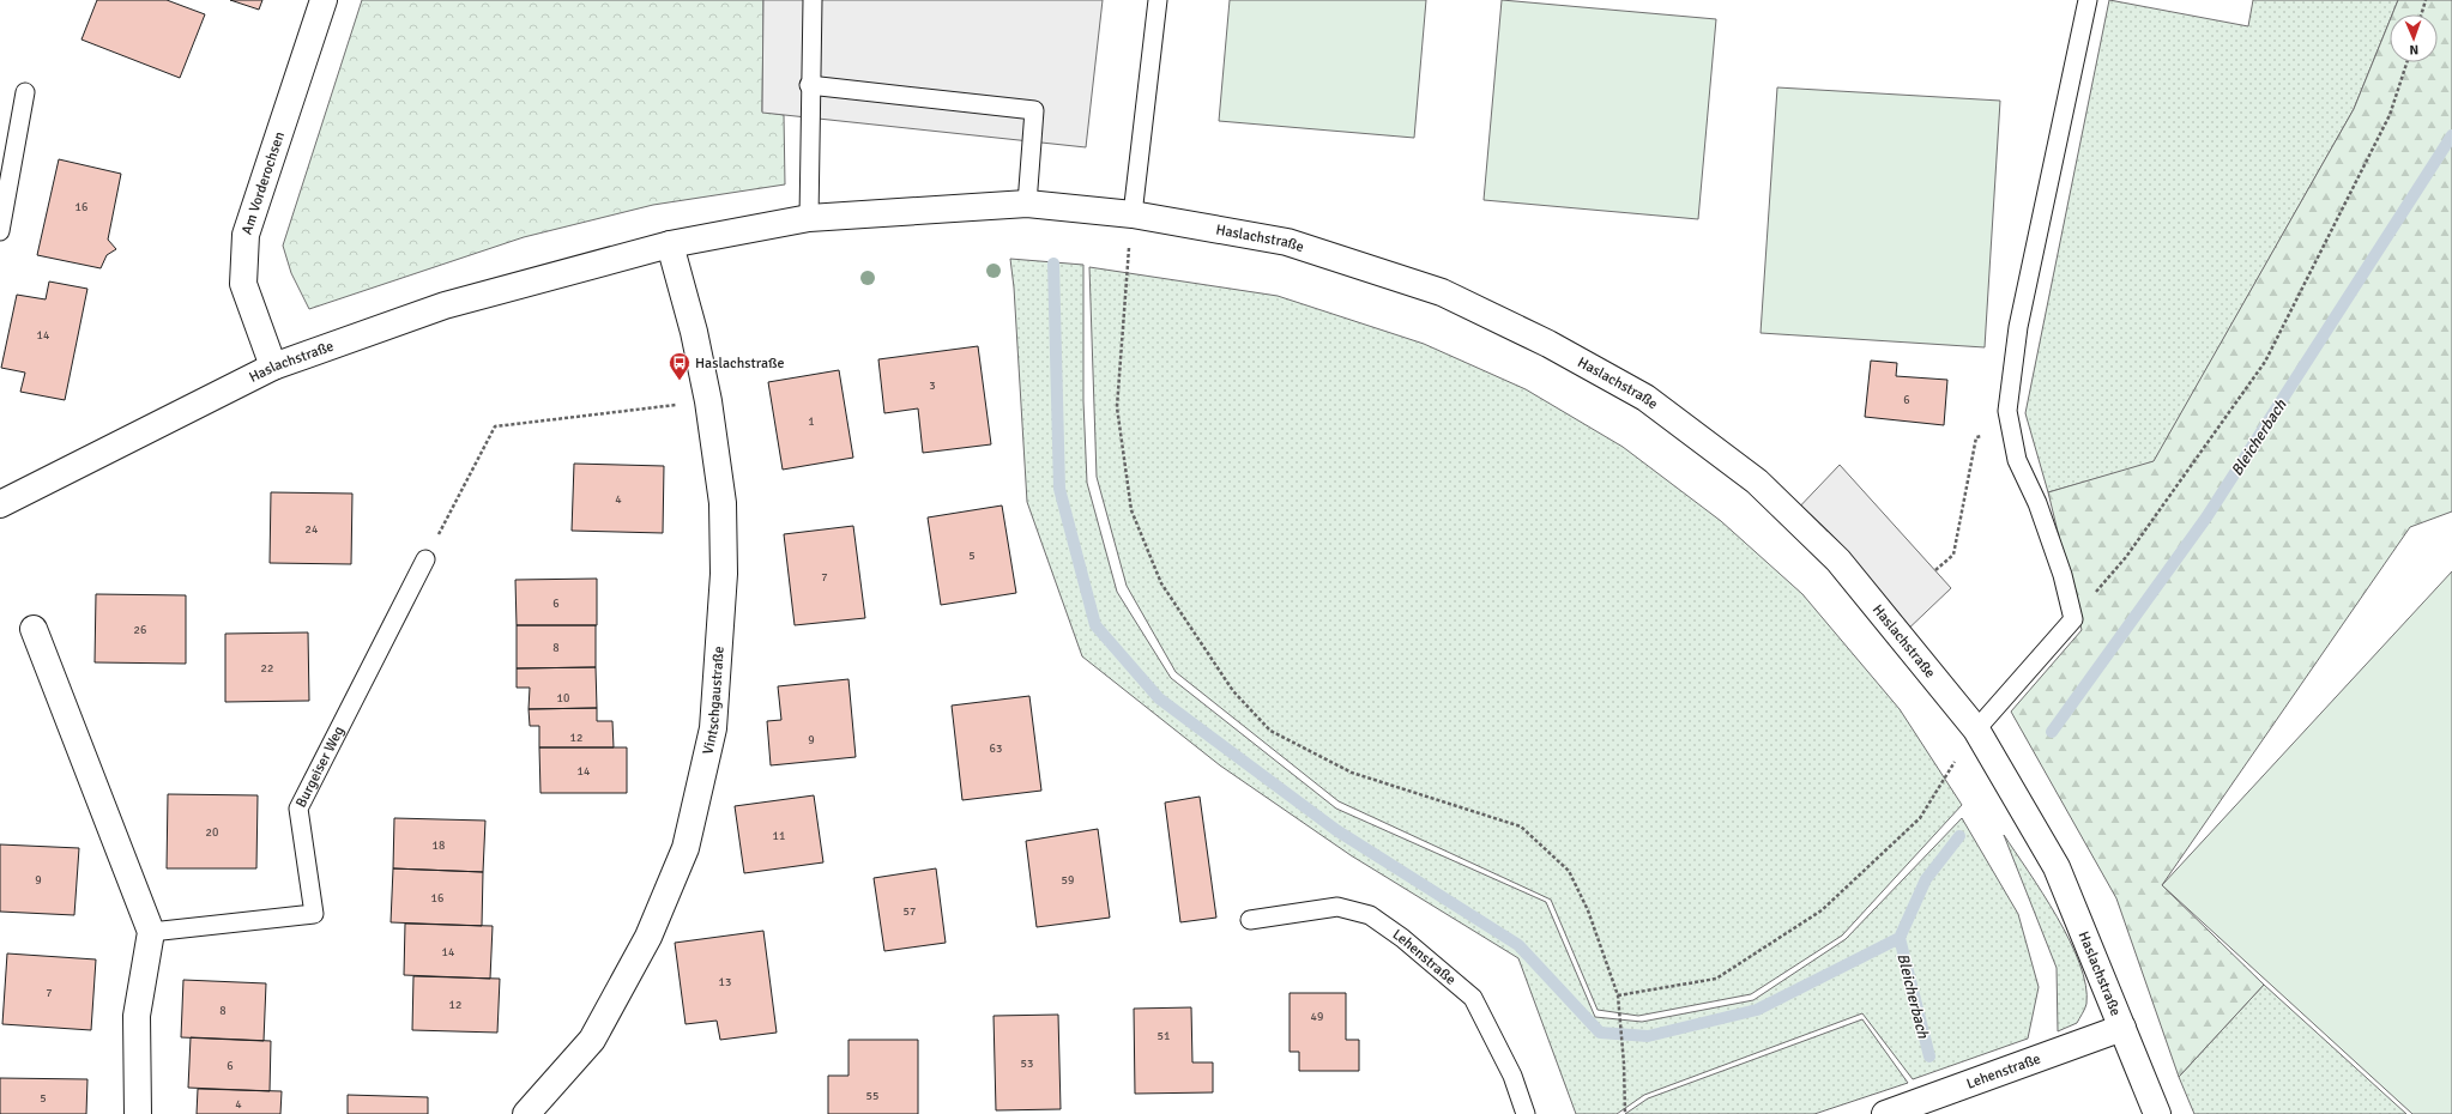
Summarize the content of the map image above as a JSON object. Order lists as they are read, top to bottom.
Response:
{
  "streets": {
    "street": [
      "Am Vorderochsen",
      "Haslachstraße",
      "Vintschgaustraße",
      "Lehenstraße"
    ],
    "lane": ["Burgeiser Weg"]
  },
  "crossings": [
    ["Am Vorderochsen", "Haslachstraße"],
    ["Haslachstraße", "Vintschgaustraße"],
    ["Haslachstraße", "Lehenstraße"]
  ],
  "water": ["Bleicherbach"],
  "places": {
    "bus stop": ["Haslachstraße"]
  },
  "house_numbers": [
    "16",
    "14",
    "3",
    "6",
    "1",
    "4",
    "24",
    "5",
    "7",
    "6",
    "26",
    "8",
    "22",
    "10",
    "12",
    "9",
    "63",
    "14",
    "20",
    "11",
    "18",
    "9",
    "59",
    "16",
    "57",
    "14",
    "13",
    "7",
    "12",
    "8",
    "49",
    "51",
    "53",
    "6",
    "55",
    "5",
    "4"
  ],
  "north": "bottom"
}
